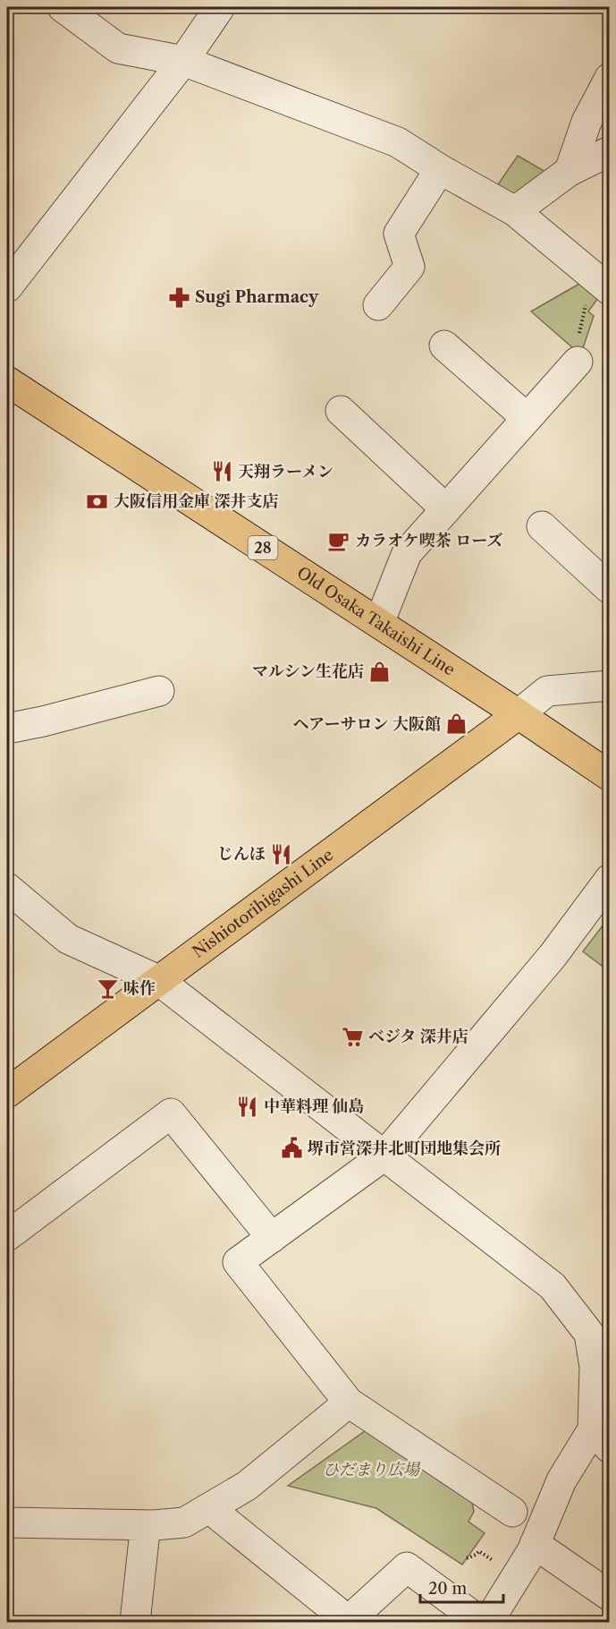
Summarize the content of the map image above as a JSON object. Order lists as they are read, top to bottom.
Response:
{
  "streets": {
    "main road": ["28", "Old Osaka Takaishi Line", "Nishiotorihigashi Line"]
  },
  "crossings": [
    ["Old Osaka Takaishi Line", "Nishiotorihigashi Line"]
  ],
  "parks": ["ひだまり広場"],
  "places": {
    "pharmacy": ["Sugi Pharmacy"],
    "restaurant": ["天翔ラーメン", "じんほ", "中華料理 仙島"],
    "bank": ["大阪信用金庫 深井支店"],
    "cafe": ["カラオケ喫茶 ローズ"],
    "shop": ["マルシン生花店", "ヘアーサロン 大阪館"],
    "bar": ["味作"],
    "supermarket": ["ベジタ 深井店"],
    "public building": ["堺市営深井北町団地集会所"]
  },
  "scale_bar": "20 m"
}
